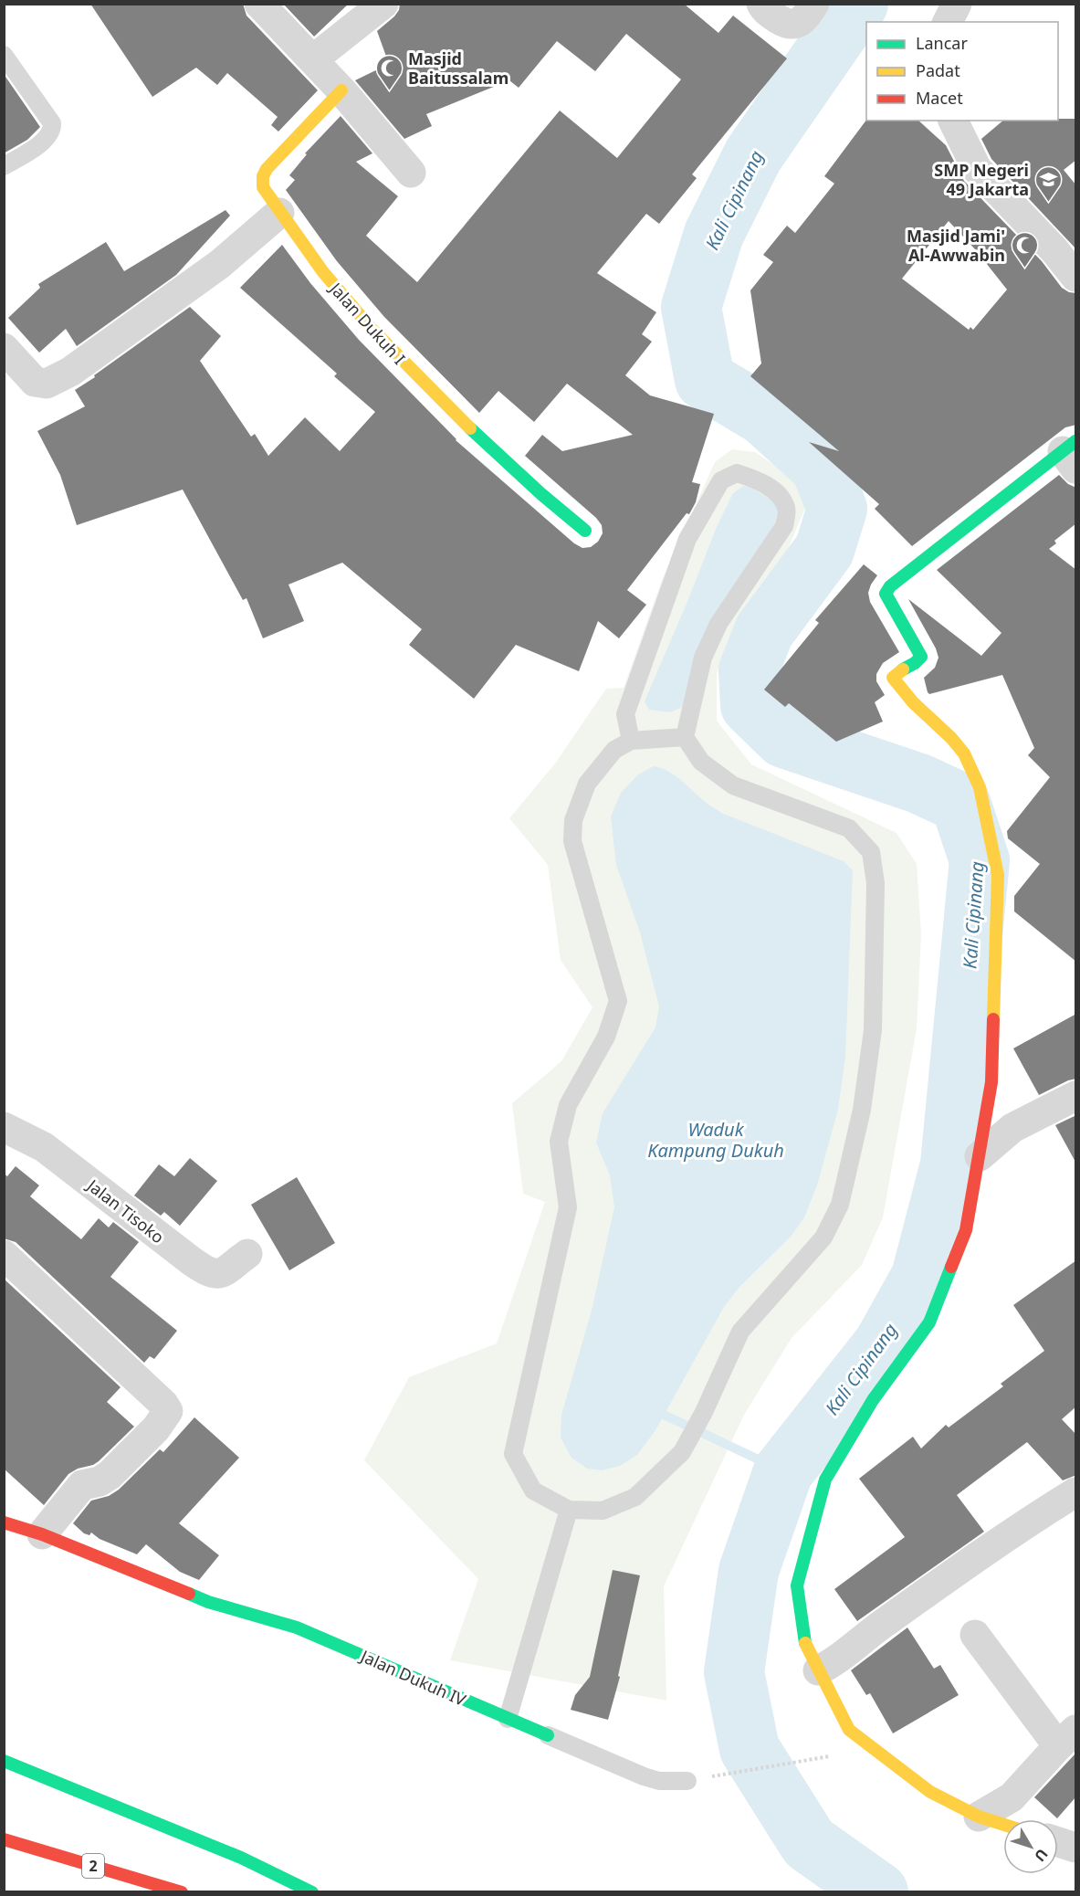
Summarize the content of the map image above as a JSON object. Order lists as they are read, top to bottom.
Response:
{
  "streets": {
    "main road": ["Jalan Dukuh I", "Jalan Dukuh IV", "2"],
    "street": ["Jalan Tisoko"]
  },
  "water": ["Kali Cipinang", "Waduk Kampung Dukuh"],
  "places": {
    "mosque": ["Masjid Baitussalam", "Masjid Jami' Al-Awwabin"],
    "school or university": ["SMP Negeri 49 Jakarta"]
  },
  "legend": ["Lancar", "Padat", "Macet"],
  "north": "bottom right"
}
